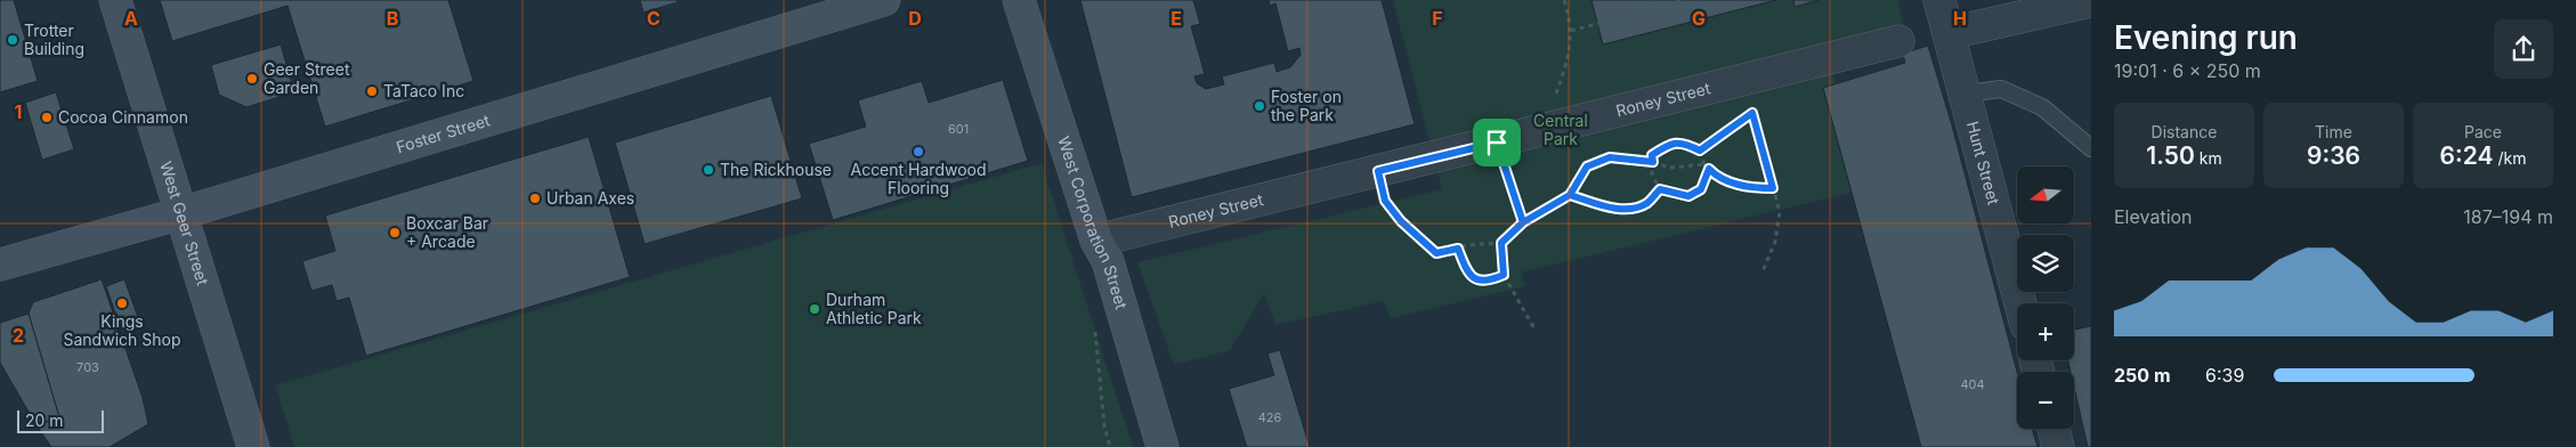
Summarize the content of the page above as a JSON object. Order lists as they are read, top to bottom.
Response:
{
  "streets": {
    "street": [
      "Roney Street",
      "Foster Street",
      "Hunt Street",
      "West Geer Street",
      "West Corporation Street"
    ]
  },
  "crossings": [
    ["Roney Street", "West Corporation Street"],
    ["Foster Street", "West Geer Street"]
  ],
  "parks": ["Central Park"],
  "places": [
    "Trotter Building",
    "Geer Street Garden",
    "TaTaco Inc",
    "Foster on the Park",
    "Cocoa Cinnamon",
    "Accent Hardwood Flooring",
    "The Rickhouse",
    "Urban Axes",
    "Boxcar Bar + Arcade",
    "Kings Sandwich Shop",
    "Durham Athletic Park"
  ],
  "house_numbers": [
    "601",
    "703",
    "404",
    "426"
  ],
  "scale_bar": "20 m",
  "north": "left",
  "page": {
    "heading": ["Evening run", "19:01 · 6 × 250 m"],
    "stats": [
      ["Distance", "1.50 km"],
      ["Time", "9:36"],
      ["Pace", "6:24 /km"]
    ],
    "map_buttons": ["+", "−"],
    "chart": ["Elevation", "187–194 m"],
    "list": [
      {
        "name": "250 m",
        "note": "6:39"
      }
    ],
    "scale": "20 m"
  },
  "grid": {
    "columns": [
      "A",
      "B",
      "C",
      "D",
      "E",
      "F",
      "G",
      "H"
    ],
    "rows": ["1", "2"]
  }
}
